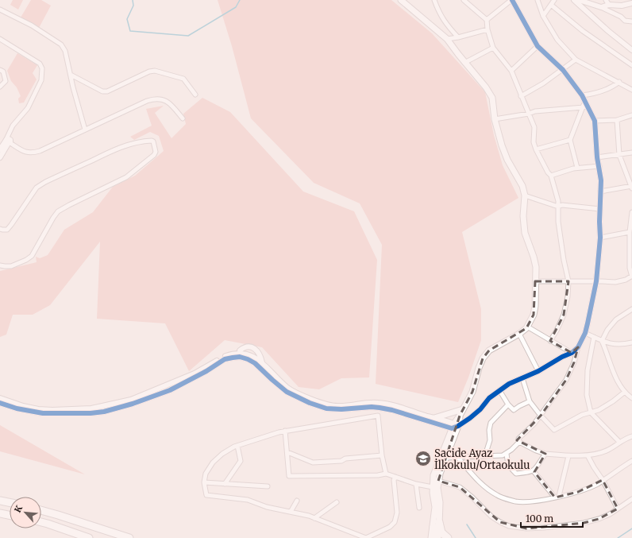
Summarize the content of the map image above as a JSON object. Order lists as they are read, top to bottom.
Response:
{
  "places": {
    "school or university": ["Sacide Ayaz İlkokulu/Ortaokulu"]
  },
  "scale_bar": "100 m",
  "north": "top left"
}
